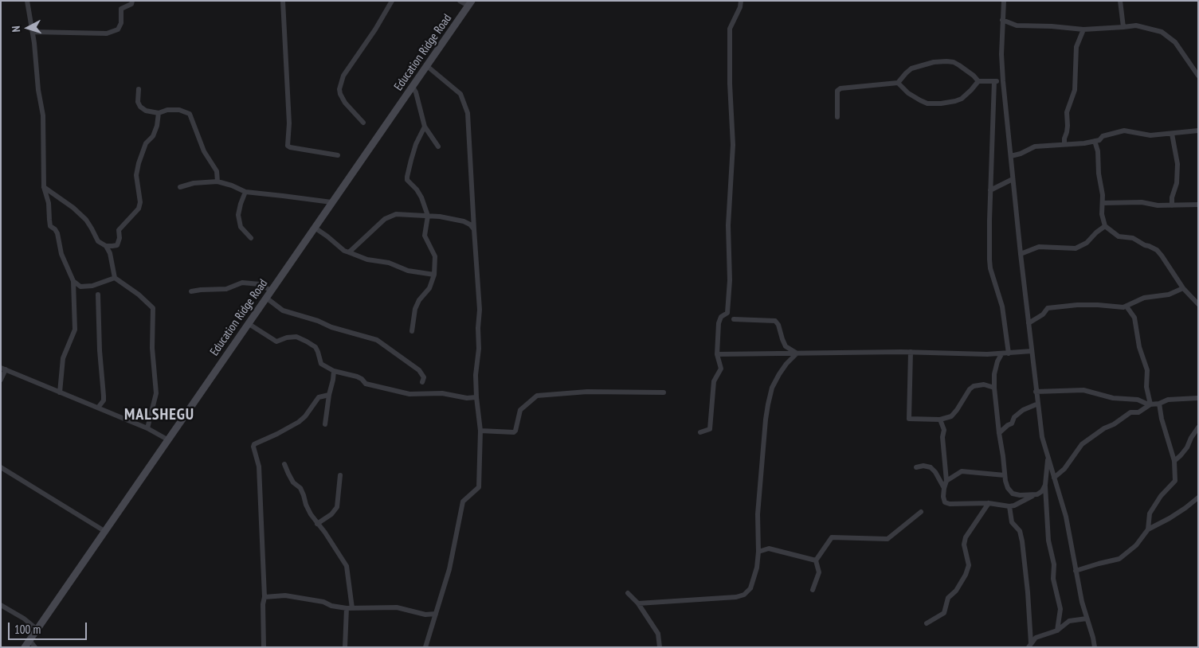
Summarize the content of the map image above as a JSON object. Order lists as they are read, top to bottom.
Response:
{
  "streets": {
    "main road": ["Education Ridge Road"]
  },
  "districts": ["MALSHEGU"],
  "scale_bar": "100 m",
  "north": "left"
}
